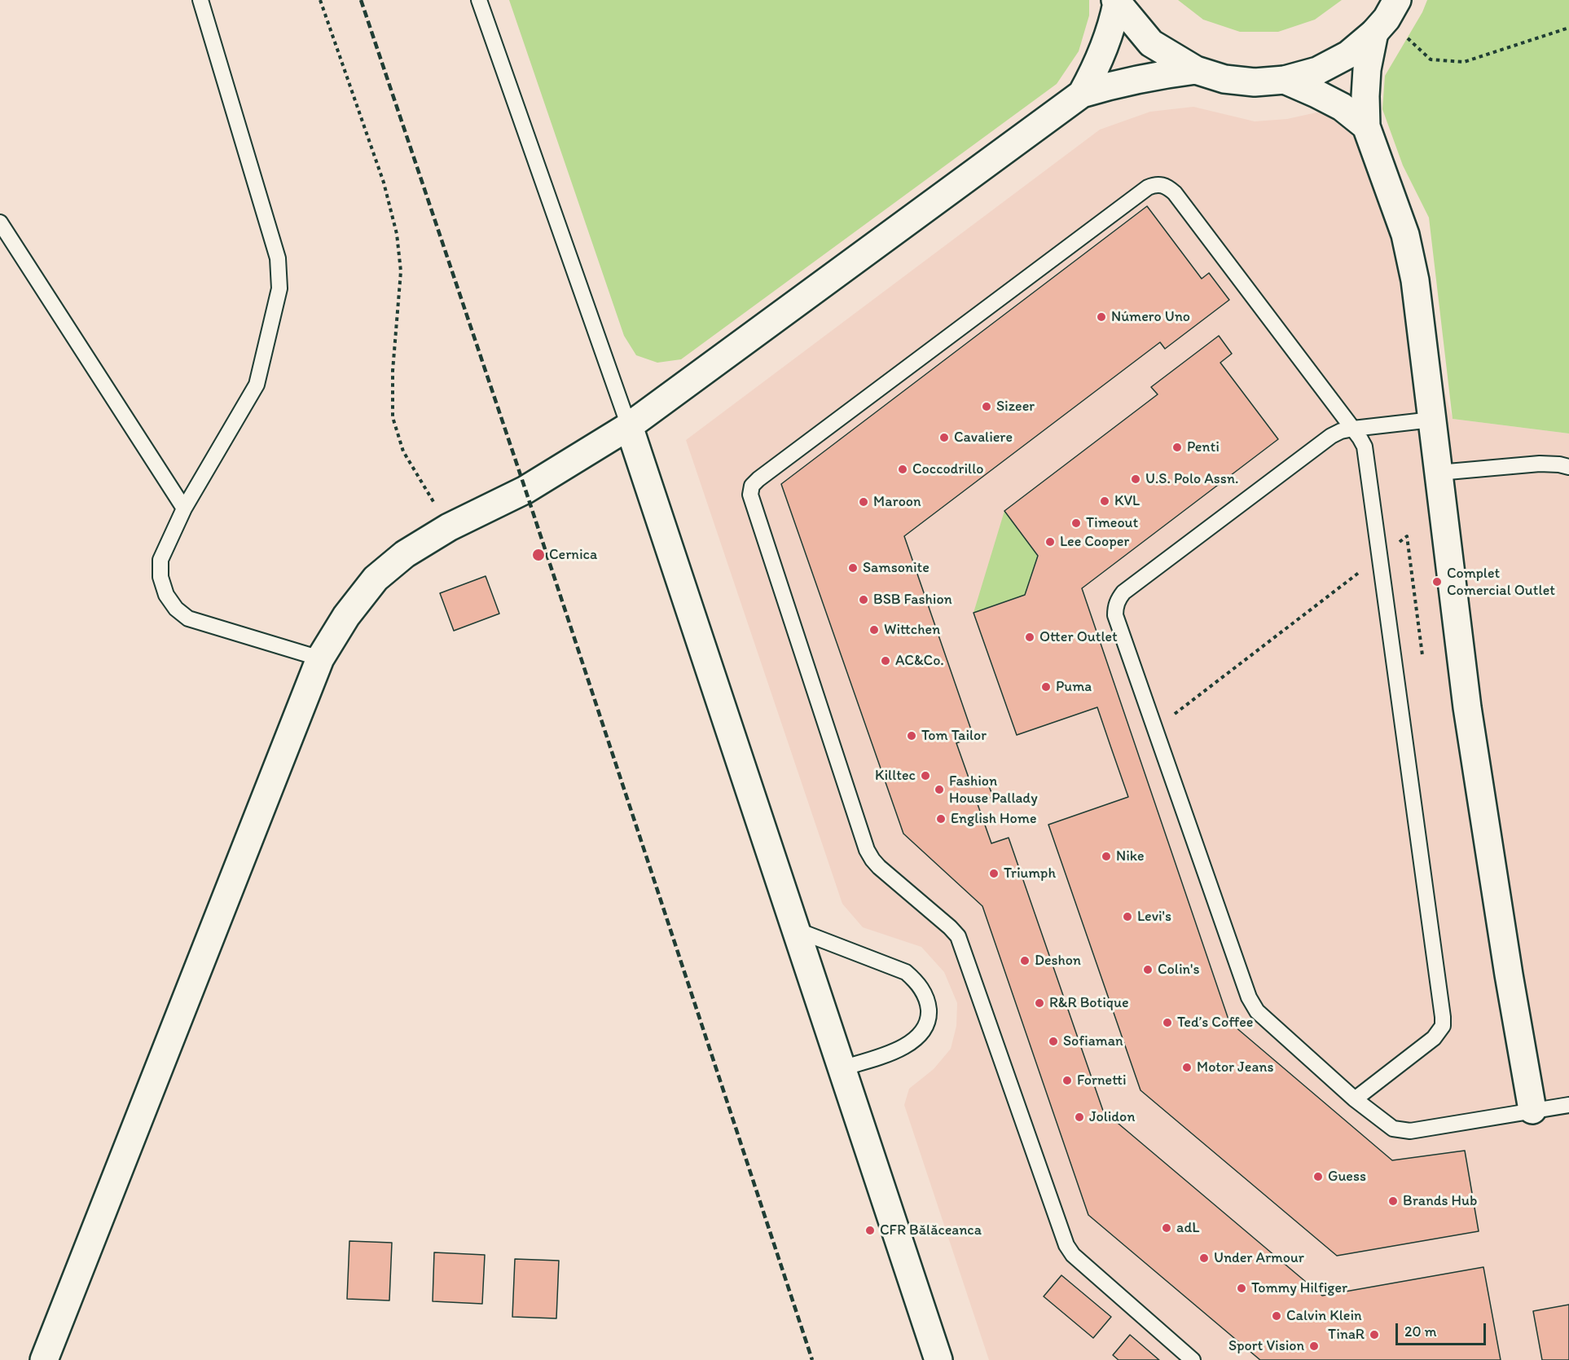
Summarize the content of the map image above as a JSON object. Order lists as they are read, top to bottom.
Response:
{
  "places": [
    "Número Uno",
    "Sizeer",
    "Cavaliere",
    "Penti",
    "Coccodrillo",
    "U.S. Polo Assn.",
    "KVL",
    "Maroon",
    "Timeout",
    "Lee Cooper",
    "Cernica",
    "Samsonite",
    "Complet Comercial Outlet",
    "BSB Fashion",
    "Wittchen",
    "Otter Outlet",
    "AC&Co.",
    "Puma",
    "Tom Tailor",
    "Killtec",
    "Fashion House Pallady",
    "English Home",
    "Nike",
    "Triumph",
    "Levi's",
    "Deshon",
    "Colin's",
    "R&R Botique",
    "Ted’s Coffee",
    "Sofiaman",
    "Motor Jeans",
    "Fornetti",
    "Jolidon",
    "Guess",
    "Brands Hub",
    "adL",
    "CFR Bălăceanca",
    "Under Armour",
    "Tommy Hilfiger",
    "Calvin Klein",
    "TinaR",
    "Sport Vision"
  ],
  "scale_bar": "20 m"
}
